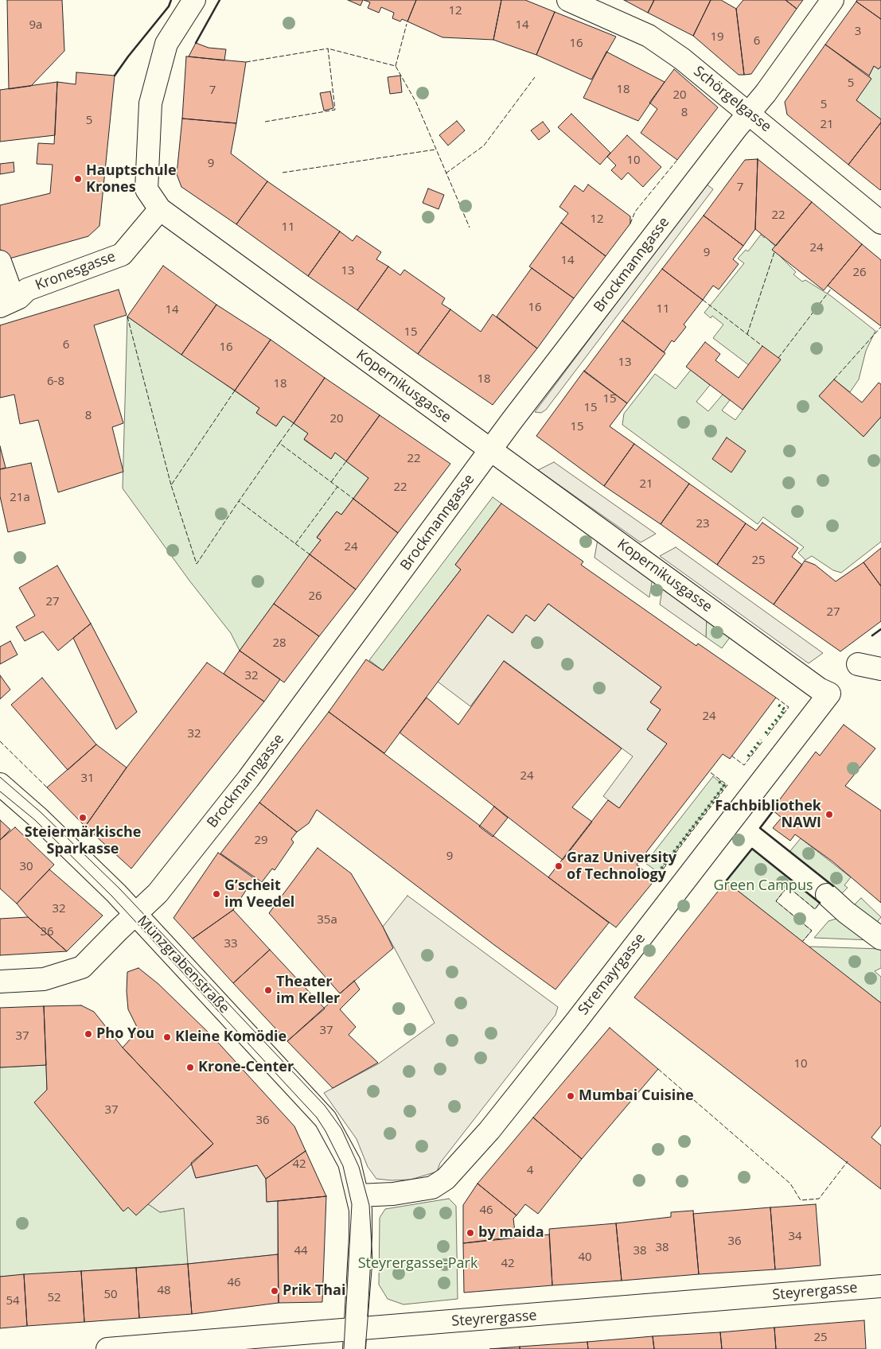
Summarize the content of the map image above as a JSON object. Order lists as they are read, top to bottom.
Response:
{
  "streets": {
    "street": [
      "Schörgelgasse",
      "Brockmanngasse",
      "Kronesgasse",
      "Kopernikusgasse",
      "Münzgrabenstraße",
      "Stremayrgasse",
      "Steyrergasse"
    ]
  },
  "crossings": [
    ["Schörgelgasse", "Brockmanngasse"],
    ["Brockmanngasse", "Kopernikusgasse"],
    ["Brockmanngasse", "Münzgrabenstraße"],
    ["Kronesgasse", "Kopernikusgasse"],
    ["Kopernikusgasse", "Stremayrgasse"],
    ["Münzgrabenstraße", "Stremayrgasse"],
    ["Münzgrabenstraße", "Steyrergasse"]
  ],
  "parks": ["Green Campus", "Steyrergasse-Park"],
  "places": [
    "Hauptschule Krones",
    "Fachbibliothek NAWI",
    "Steiermärkische Sparkasse",
    "Graz University of Technology",
    "G’scheit im Veedel",
    "Theater im Keller",
    "Pho You",
    "Kleine Komödie",
    "Krone-Center",
    "Mumbai Cuisine",
    "by maida",
    "Prik Thai"
  ],
  "house_numbers": [
    "12",
    "9a",
    "14",
    "3",
    "19",
    "6",
    "16",
    "5",
    "18",
    "7",
    "20",
    "5",
    "8",
    "5",
    "21",
    "10",
    "9",
    "7",
    "22",
    "12",
    "11",
    "24",
    "9",
    "14",
    "13",
    "26",
    "16",
    "11",
    "14",
    "15",
    "6",
    "16",
    "13",
    "18",
    "6-8",
    "18",
    "15",
    "15",
    "8",
    "20",
    "15",
    "22",
    "21",
    "22",
    "21a",
    "23",
    "24",
    "25",
    "26",
    "27",
    "27",
    "28",
    "32",
    "24",
    "32",
    "24",
    "31",
    "29",
    "9",
    "30",
    "32",
    "35a",
    "36",
    "33",
    "37",
    "37",
    "10",
    "37",
    "36",
    "42",
    "4",
    "46",
    "34",
    "36",
    "38",
    "44",
    "38",
    "40",
    "42",
    "46",
    "48",
    "50",
    "52",
    "54",
    "25"
  ]
}
